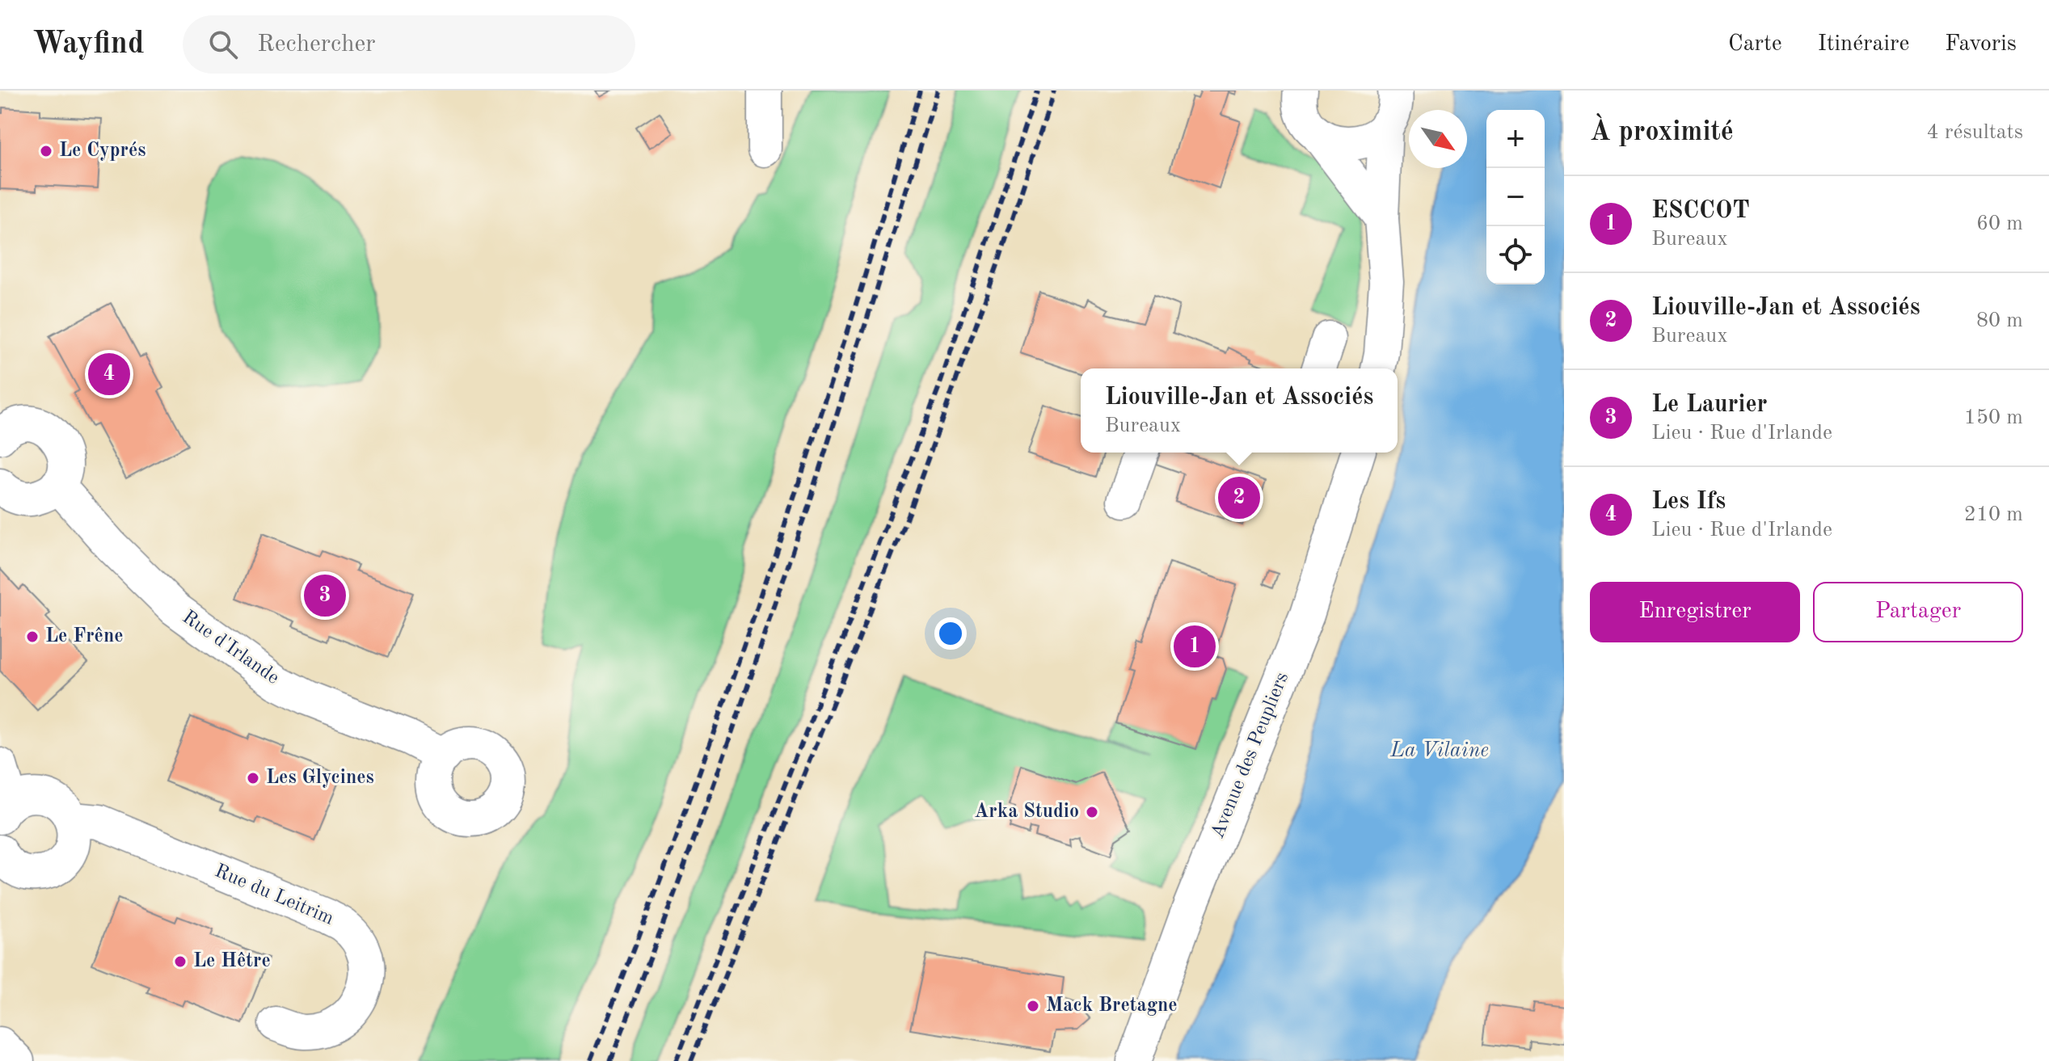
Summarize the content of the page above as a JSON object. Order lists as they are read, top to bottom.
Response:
{
  "streets": {
    "street": ["Rue d'Irlande", "Avenue des Peupliers", "Rue du Leitrim"]
  },
  "water": ["La Vilaine"],
  "places": [
    "Le Cyprés",
    "Le Frêne",
    "Les Glycines",
    "Arka Studio",
    "Le Hêtre",
    "Mack Bretagne"
  ],
  "north": "bottom right",
  "page": {
    "header": "Wayfind",
    "search": "Rechercher",
    "nav": ["Carte", "Itinéraire", "Favoris"],
    "heading": ["À proximité", "4 résultats"],
    "map_buttons": ["+", "−"],
    "list": [
      {
        "mark": "1",
        "name": "ESCCOT",
        "note": "Bureaux",
        "value": "60 m"
      },
      {
        "mark": "2",
        "name": "Liouville-Jan et Associés",
        "note": "Bureaux",
        "value": "80 m"
      },
      {
        "mark": "3",
        "name": "Le Laurier",
        "note": "Lieu · Rue d'Irlande",
        "value": "150 m"
      },
      {
        "mark": "4",
        "name": "Les Ifs",
        "note": "Lieu · Rue d'Irlande",
        "value": "210 m"
      }
    ],
    "pins": [
      "4",
      "2",
      "3",
      "1"
    ],
    "popup": ["Liouville-Jan et Associés", "Bureaux"],
    "buttons": ["Enregistrer", "Partager"]
  }
}
